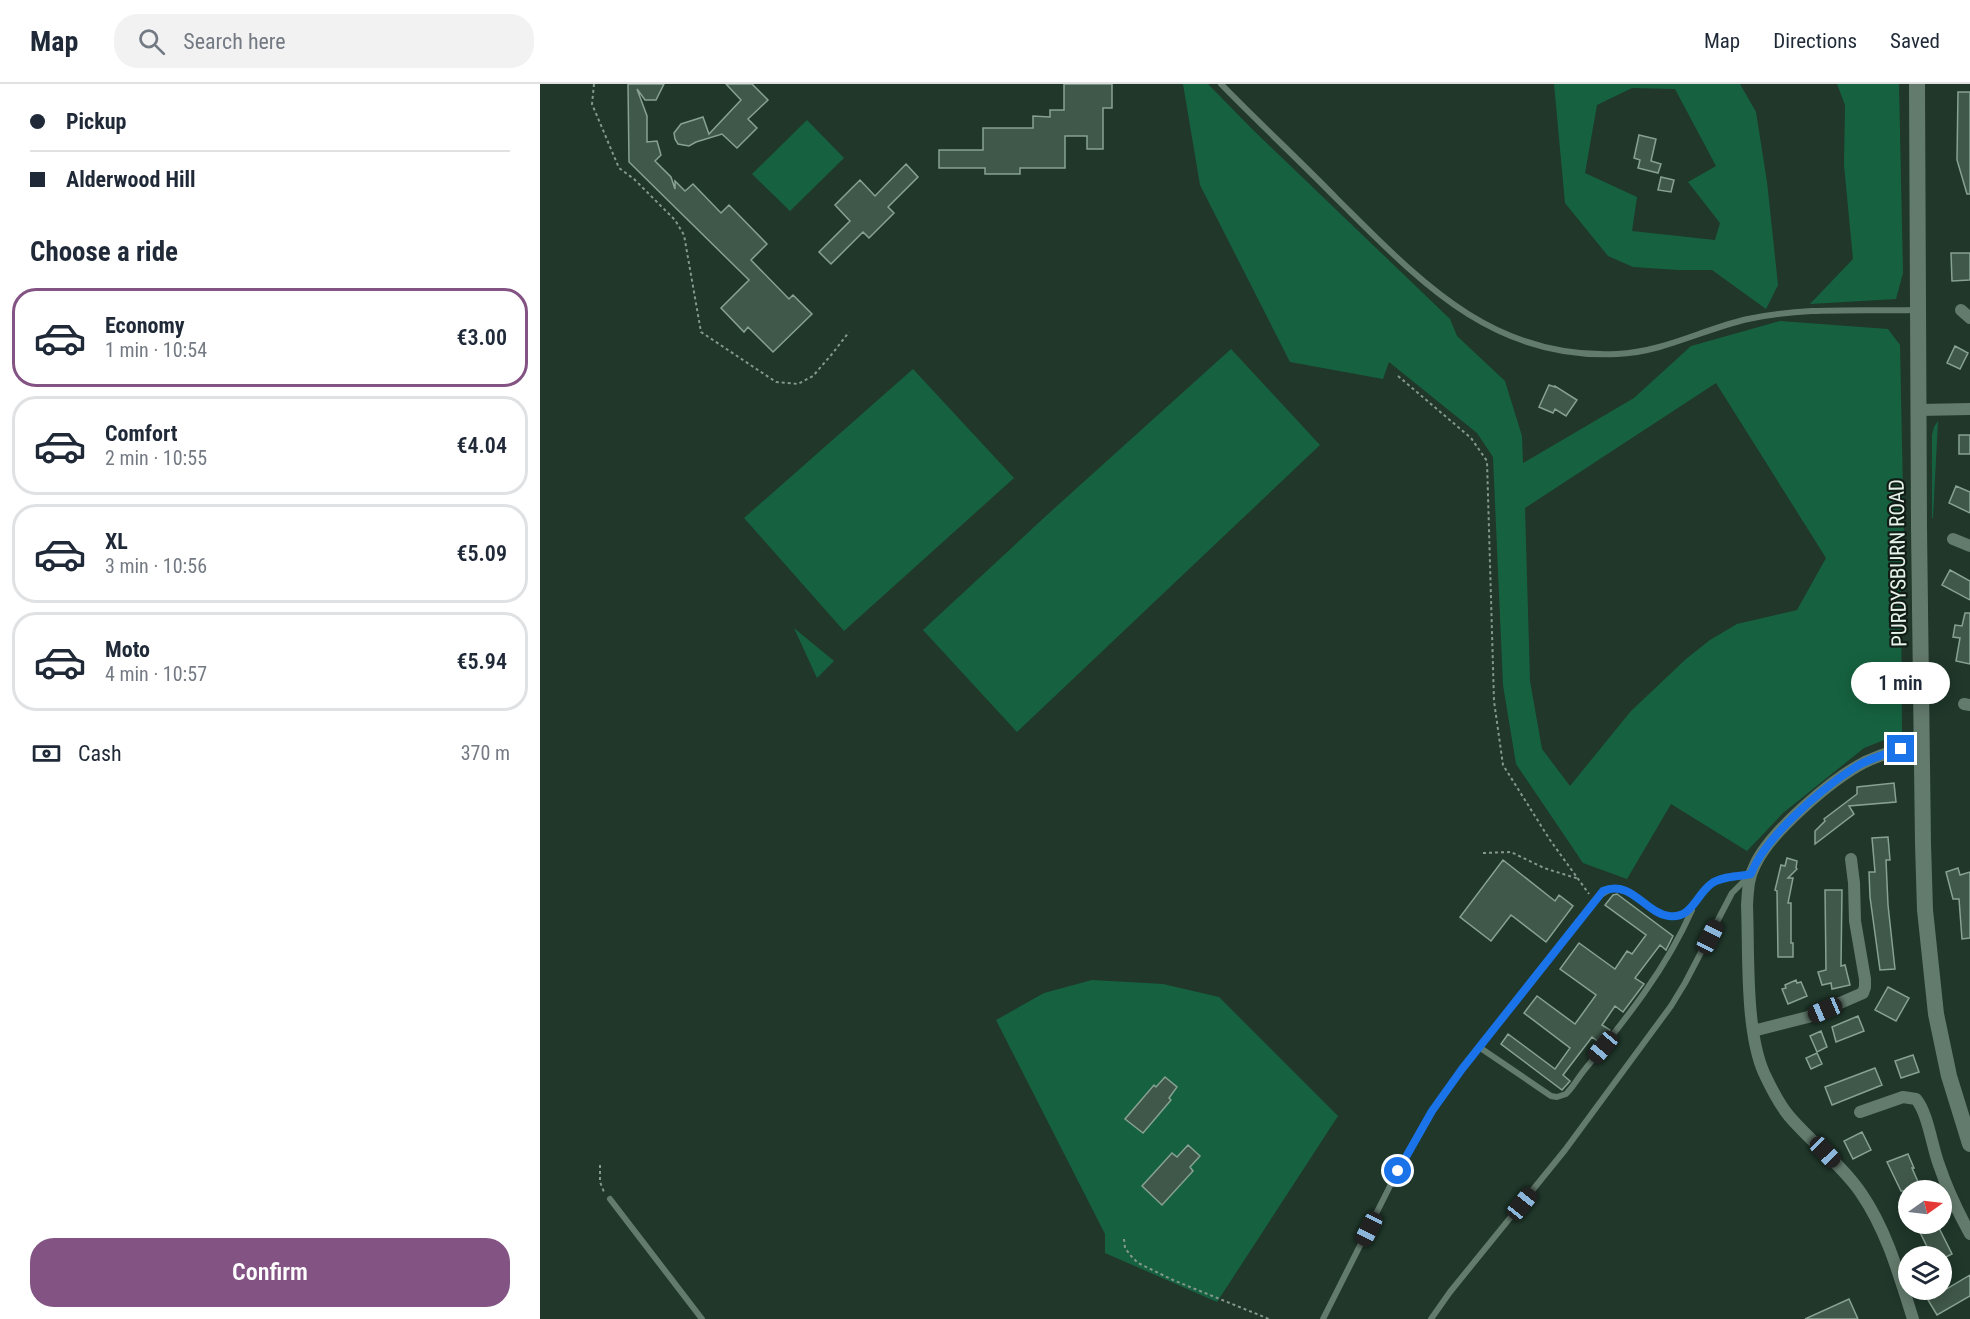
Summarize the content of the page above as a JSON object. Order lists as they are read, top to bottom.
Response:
{
  "streets": {
    "street": ["PURDYSBURN ROAD"]
  },
  "north": "right",
  "page": {
    "header": "Map",
    "search": "Search here",
    "nav": ["Map", "Directions", "Saved"],
    "banner": ["Pickup", "Alderwood Hill"],
    "heading": "Choose a ride",
    "list": [
      {
        "name": "Economy",
        "note": "1 min · 10:54",
        "value": "€3.00"
      },
      {
        "name": "Comfort",
        "note": "2 min · 10:55",
        "value": "€4.04"
      },
      {
        "name": "XL",
        "note": "3 min · 10:56",
        "value": "€5.09"
      },
      {
        "name": "Moto",
        "note": "4 min · 10:57",
        "value": "€5.94"
      }
    ],
    "bubble": "1 min",
    "pay": ["Cash", "370 m"],
    "buttons": "Confirm"
  }
}
